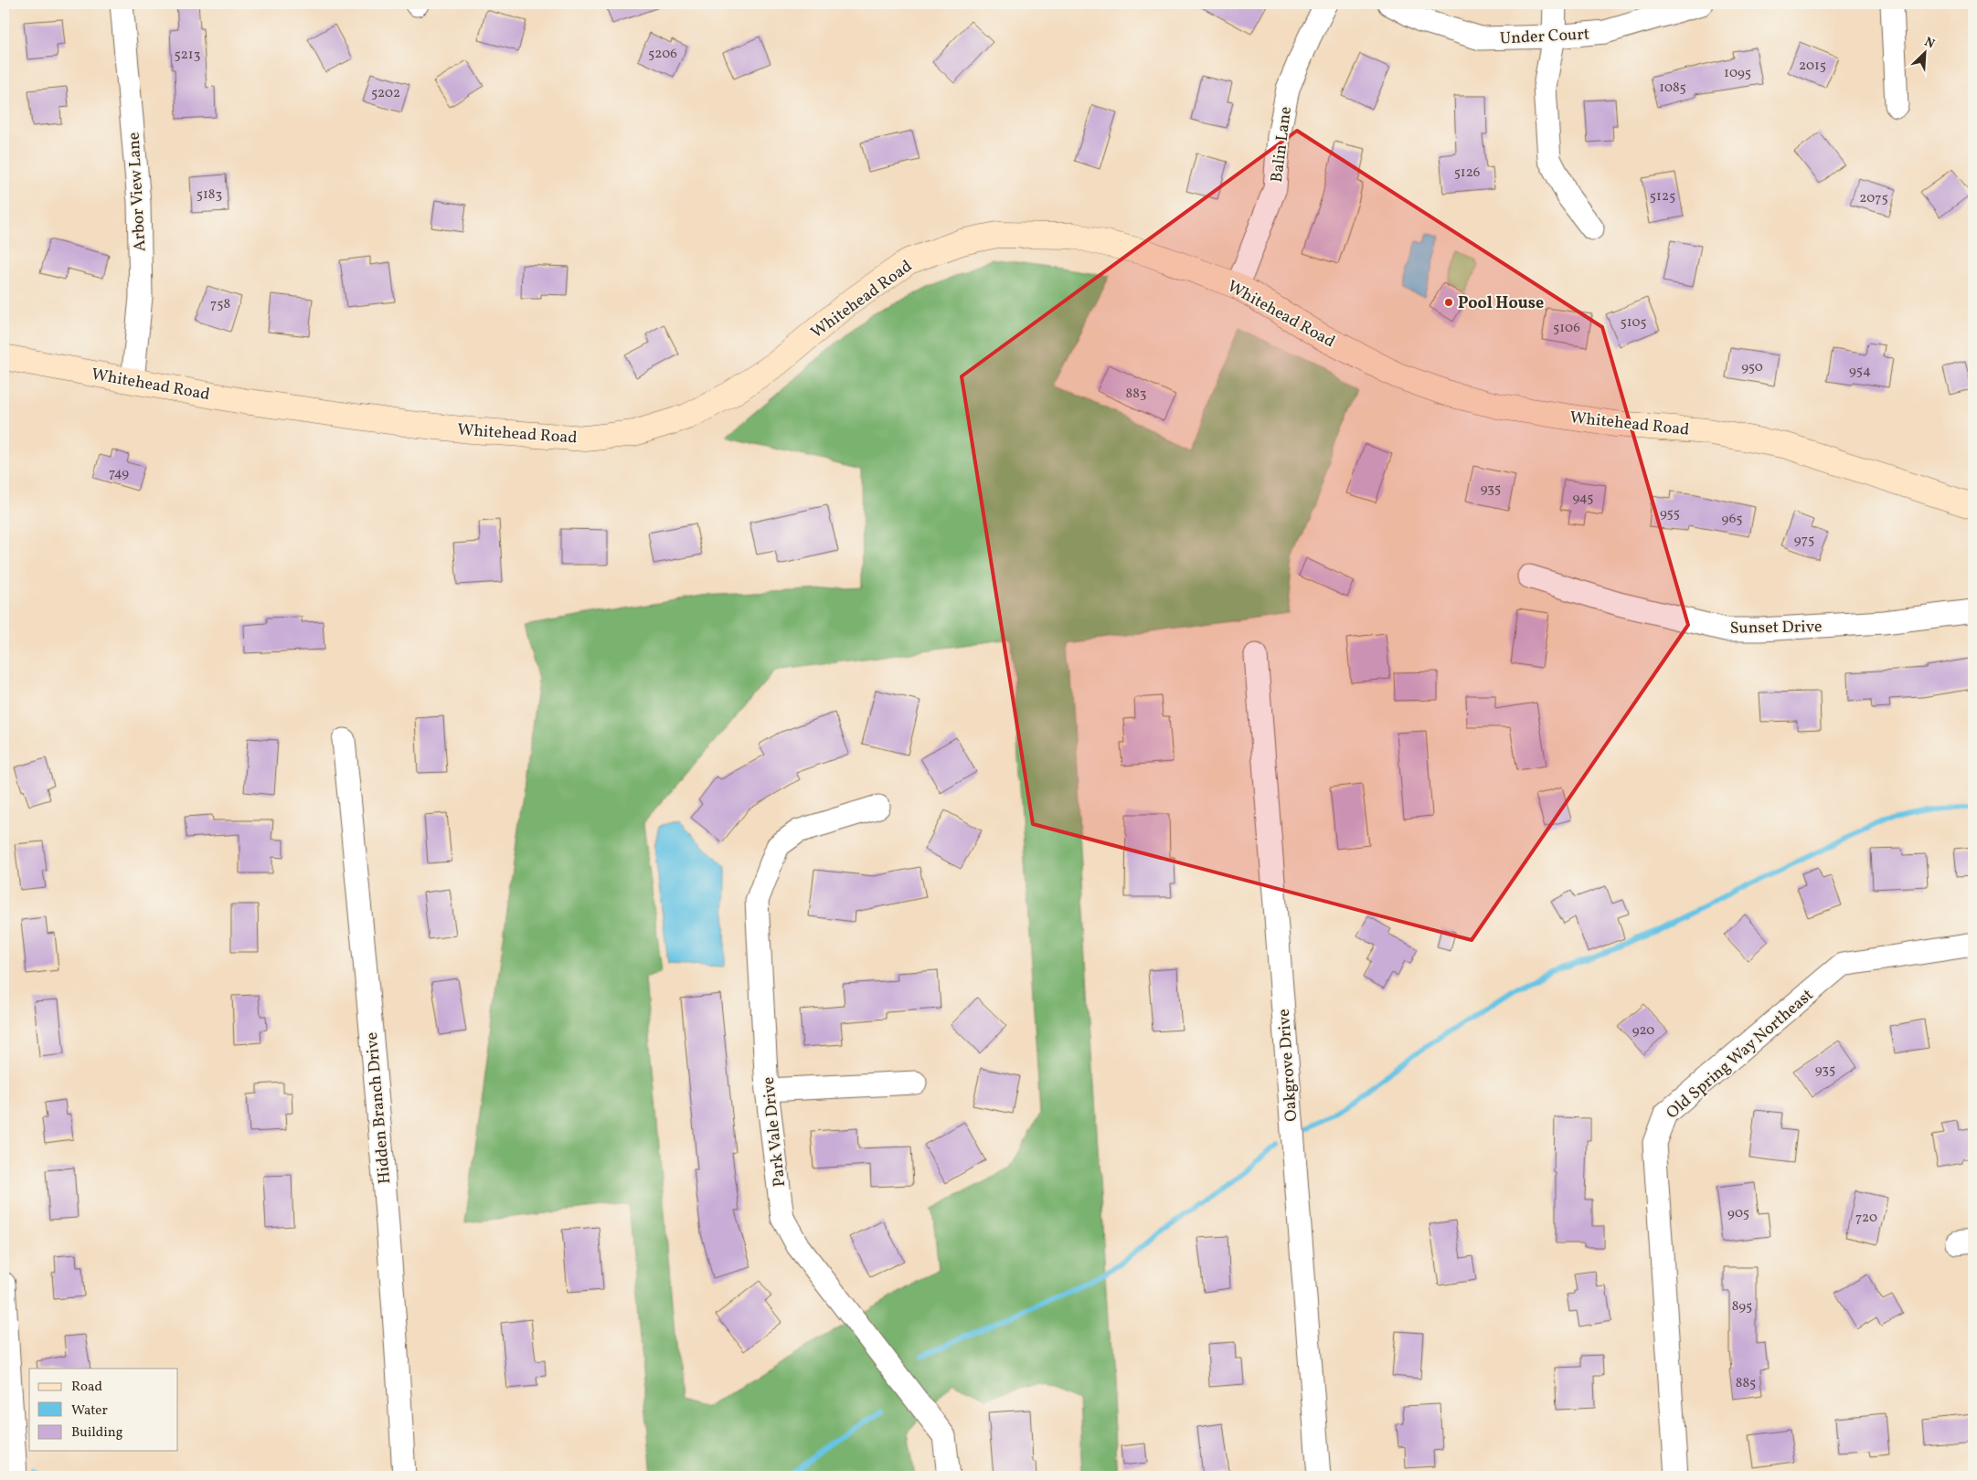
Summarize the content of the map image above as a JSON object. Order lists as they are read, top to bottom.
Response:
{
  "streets": {
    "street": [
      "Under Court",
      "Balin Lane",
      "Arbor View Lane",
      "Whitehead Road",
      "Sunset Drive",
      "Old Spring Way Northeast",
      "Oakgrove Drive",
      "Hidden Branch Drive",
      "Park Vale Drive"
    ]
  },
  "crossings": [
    ["Balin Lane", "Whitehead Road"],
    ["Arbor View Lane", "Whitehead Road"]
  ],
  "places": ["Pool House"],
  "house_numbers": [
    "5206",
    "5213",
    "2015",
    "1095",
    "1085",
    "5202",
    "5126",
    "5183",
    "5125",
    "2075",
    "758",
    "5105",
    "5106",
    "950",
    "954",
    "883",
    "749",
    "935",
    "945",
    "955",
    "965",
    "975",
    "920",
    "935",
    "905",
    "720",
    "895",
    "885"
  ],
  "legend": ["Road", "Water", "Building"],
  "north": "top right"
}
